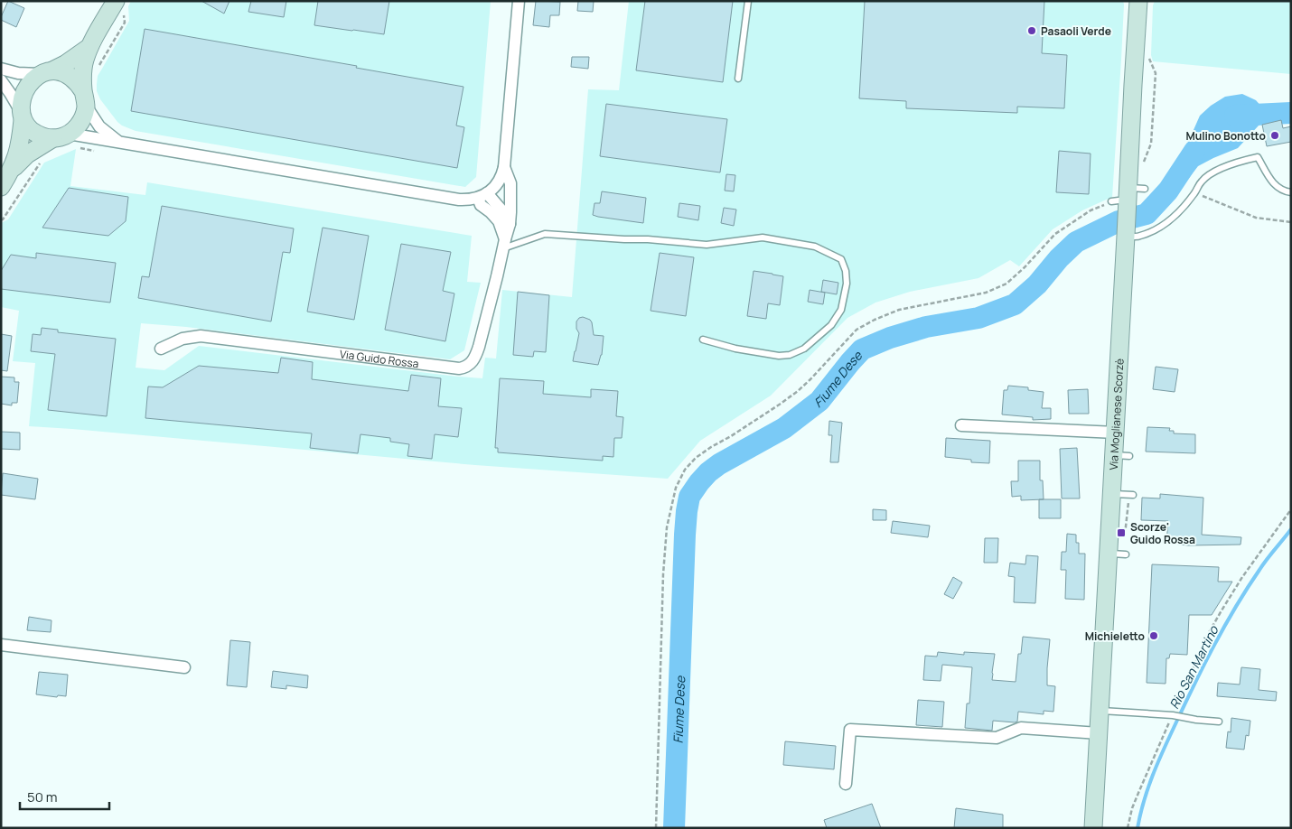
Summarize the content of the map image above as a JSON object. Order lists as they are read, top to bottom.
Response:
{
  "streets": {
    "main road": ["Via Moglianese Scorzè"],
    "street": ["Via Guido Rossa"]
  },
  "water": ["Fiume Dese", "Rio San Martino"],
  "places": {
    "other": ["Pasaoli Verde", "Mulino Bonotto", "Michieletto"],
    "transit": ["Scorze' Guido Rossa"]
  },
  "scale_bar": "50 m"
}
